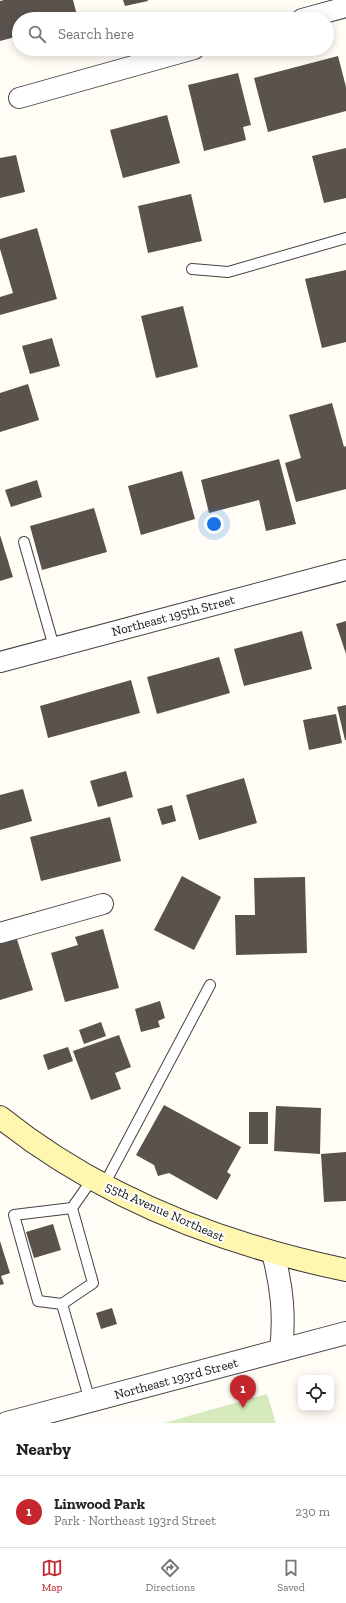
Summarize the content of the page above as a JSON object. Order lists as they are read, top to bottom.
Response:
{
  "streets": {
    "main road": ["55th Avenue Northeast"],
    "street": ["Northeast 195th Street", "Northeast 193rd Street"]
  },
  "page": {
    "search": "Search here",
    "pins": "1",
    "heading": "Nearby",
    "list": [
      {
        "mark": "1",
        "name": "Linwood Park",
        "note": "Park · Northeast 193rd Street",
        "value": "230 m"
      }
    ],
    "nav": ["Map", "Directions", "Saved"]
  }
}
